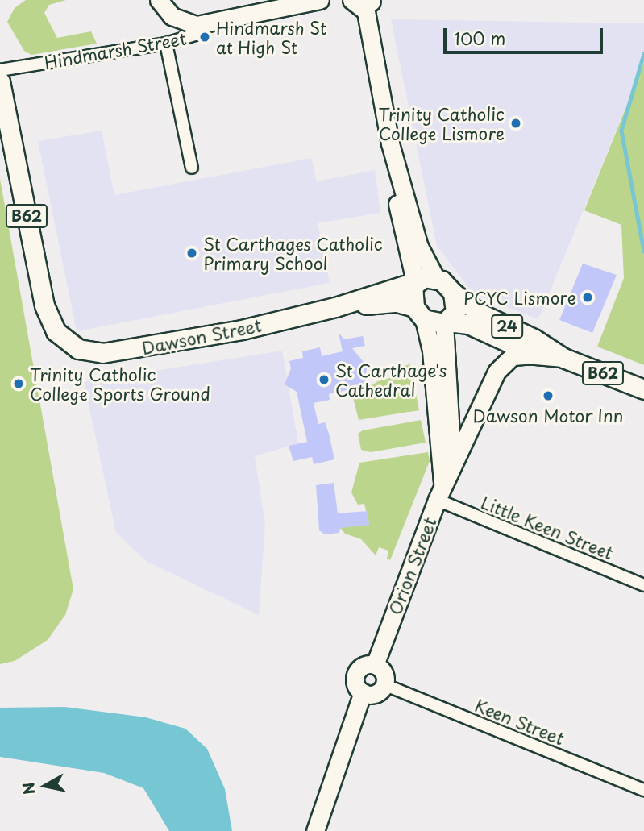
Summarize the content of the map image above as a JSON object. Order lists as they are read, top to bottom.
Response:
{
  "streets": {
    "main road": ["B62", "24", "Dawson Street"],
    "street": [
      "Hindmarsh Street",
      "Little Keen Street",
      "Orion Street",
      "Keen Street"
    ]
  },
  "crossings": [
    ["B62", "24"],
    ["B62", "Dawson Street"],
    ["B62", "Orion Street"],
    ["24", "Dawson Street"],
    ["24", "Orion Street"],
    ["Dawson Street", "Orion Street"],
    ["Little Keen Street", "Orion Street"],
    ["Orion Street", "Keen Street"]
  ],
  "places": [
    "Hindmarsh St at High St",
    "Trinity Catholic College Lismore",
    "St Carthages Catholic Primary School",
    "PCYC Lismore",
    "St Carthage's Cathedral",
    "Trinity Catholic College Sports Ground",
    "Dawson Motor Inn"
  ],
  "scale_bar": "100 m",
  "north": "left"
}
